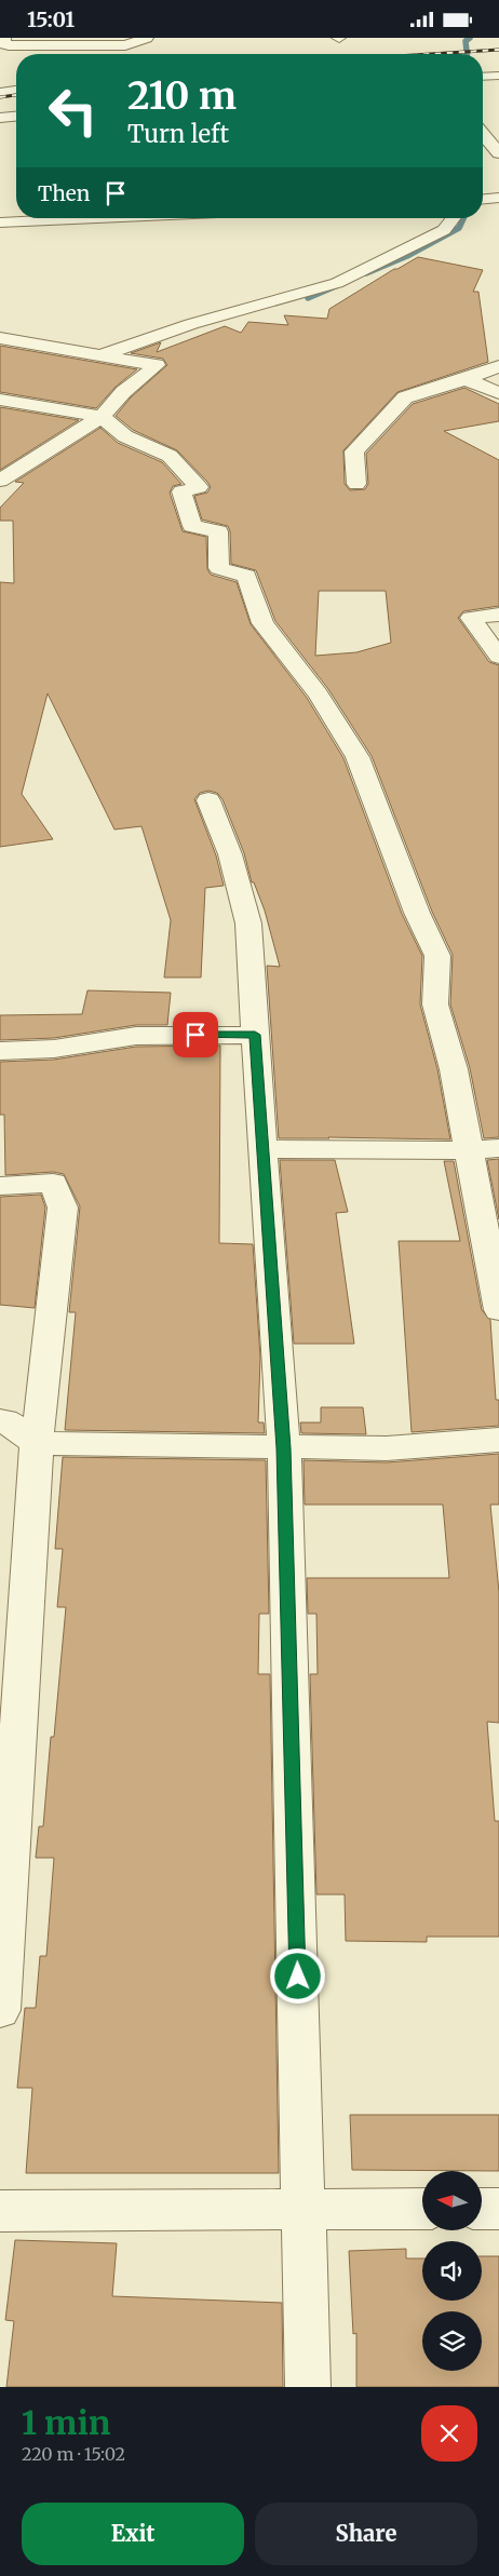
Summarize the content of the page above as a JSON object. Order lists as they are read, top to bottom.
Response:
{
  "north": "left",
  "page": {
    "status": "15:01",
    "turn": ["210 m", "Turn left"],
    "then": "Then",
    "heading": ["1 min", "220 m · 15:02"],
    "buttons": ["Exit", "Share"]
  }
}
